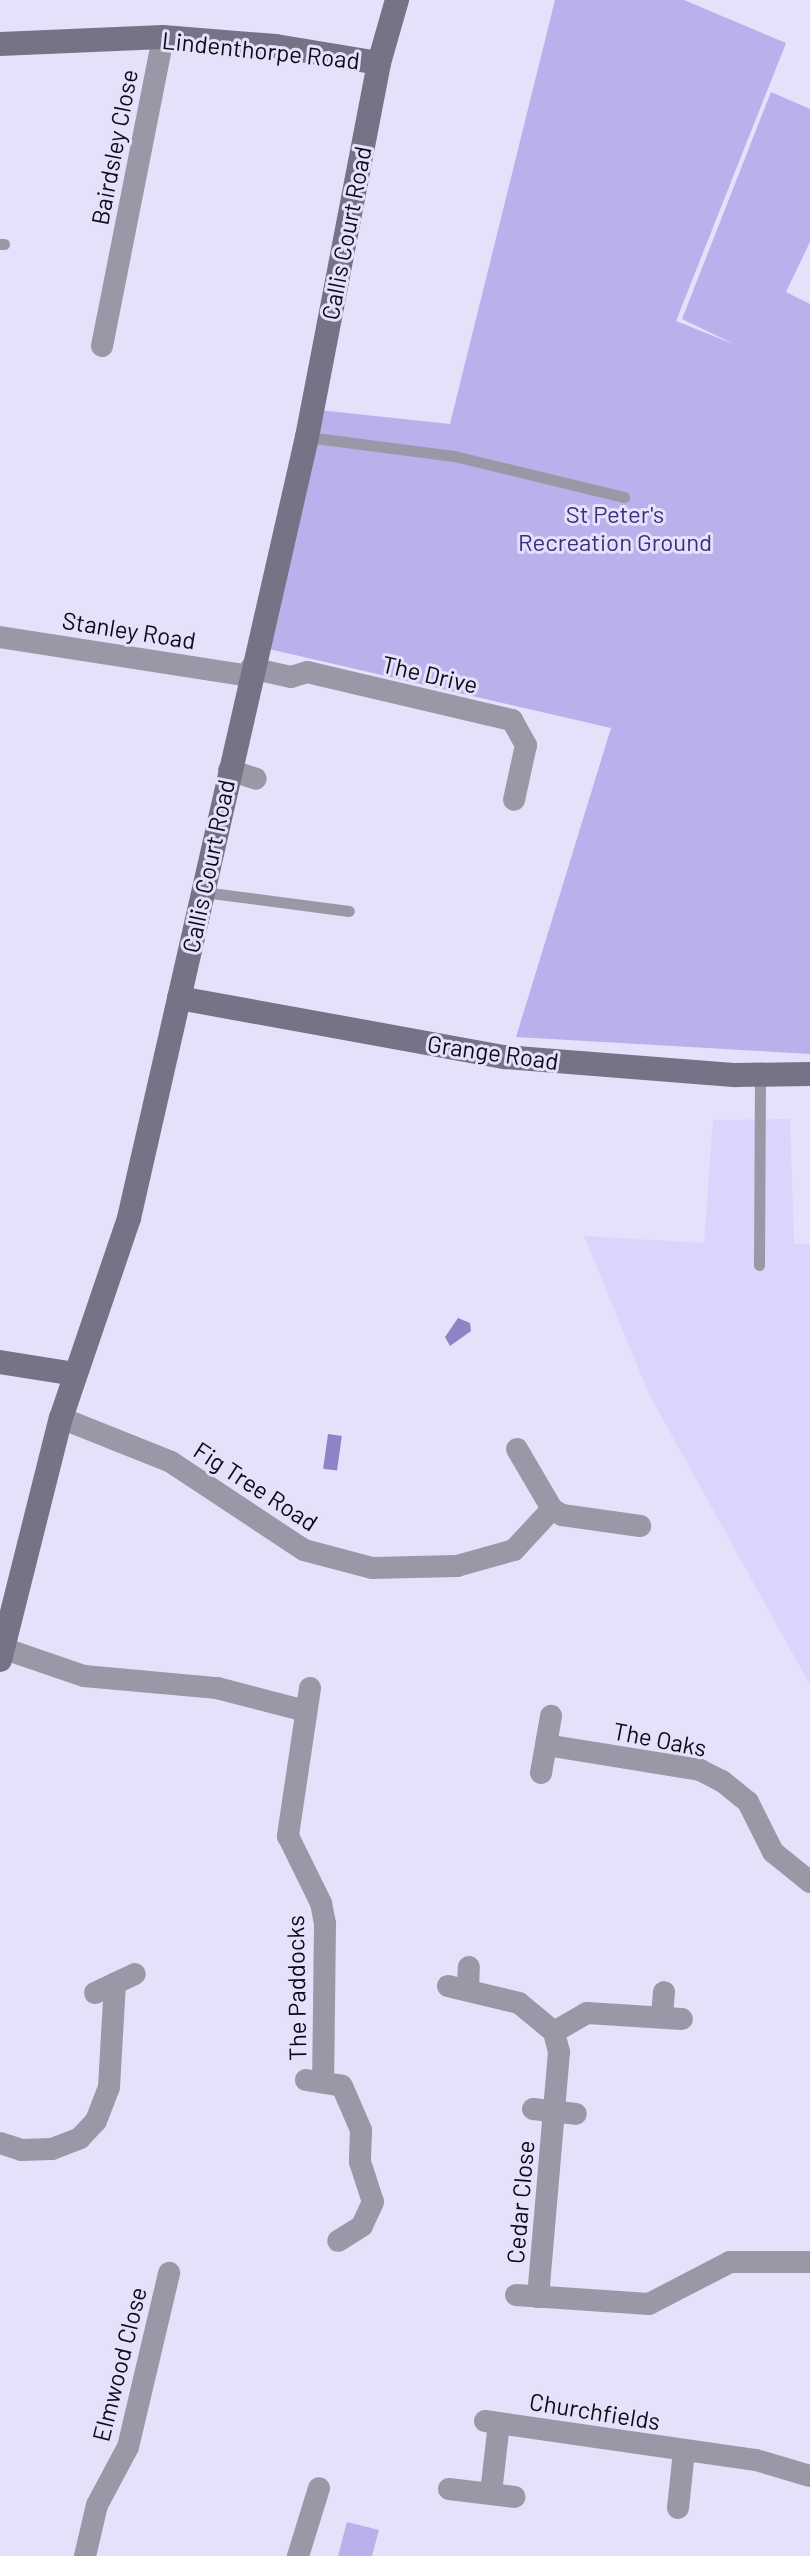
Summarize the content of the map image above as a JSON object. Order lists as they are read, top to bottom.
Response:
{
  "streets": {
    "street": [
      "Lindenthorpe Road",
      "Bairdsley Close",
      "Callis Court Road",
      "Stanley Road",
      "The Drive",
      "Grange Road",
      "Fig Tree Road",
      "The Oaks",
      "The Paddocks",
      "Cedar Close",
      "Elmwood Close",
      "Churchfields"
    ]
  },
  "crossings": [
    ["Lindenthorpe Road", "Bairdsley Close"],
    ["Lindenthorpe Road", "Callis Court Road"],
    ["Callis Court Road", "Stanley Road"],
    ["Callis Court Road", "The Drive"],
    ["Callis Court Road", "Grange Road"],
    ["Callis Court Road", "Fig Tree Road"],
    ["Stanley Road", "The Drive"]
  ],
  "parks": ["St Peter's Recreation Ground"]
}
